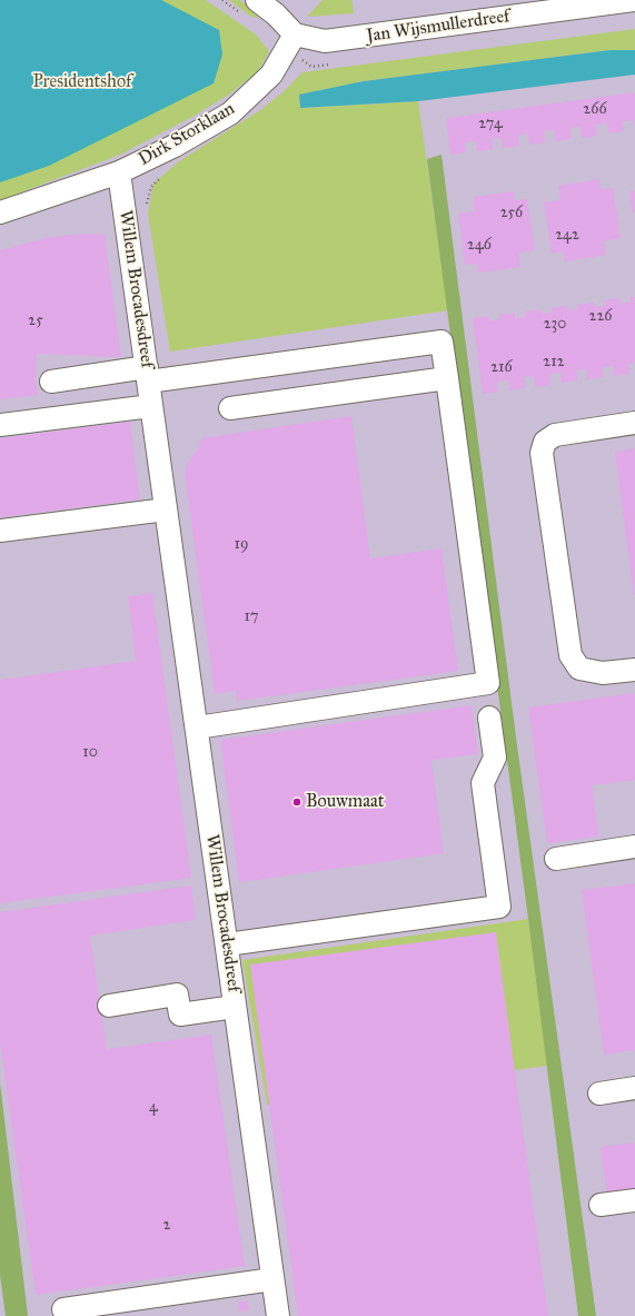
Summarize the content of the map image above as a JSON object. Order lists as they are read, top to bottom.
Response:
{
  "streets": {
    "street": ["Jan Wijsmullerdreef", "Dirk Storklaan", "Willem Brocadesdreef"]
  },
  "crossings": [
    ["Jan Wijsmullerdreef", "Dirk Storklaan"],
    ["Dirk Storklaan", "Willem Brocadesdreef"]
  ],
  "parks": ["Presidentshof"],
  "places": ["Bouwmaat"],
  "house_numbers": [
    "266",
    "274",
    "256",
    "242",
    "246",
    "226",
    "25",
    "230",
    "212",
    "216",
    "19",
    "17",
    "10",
    "4",
    "2"
  ]
}
